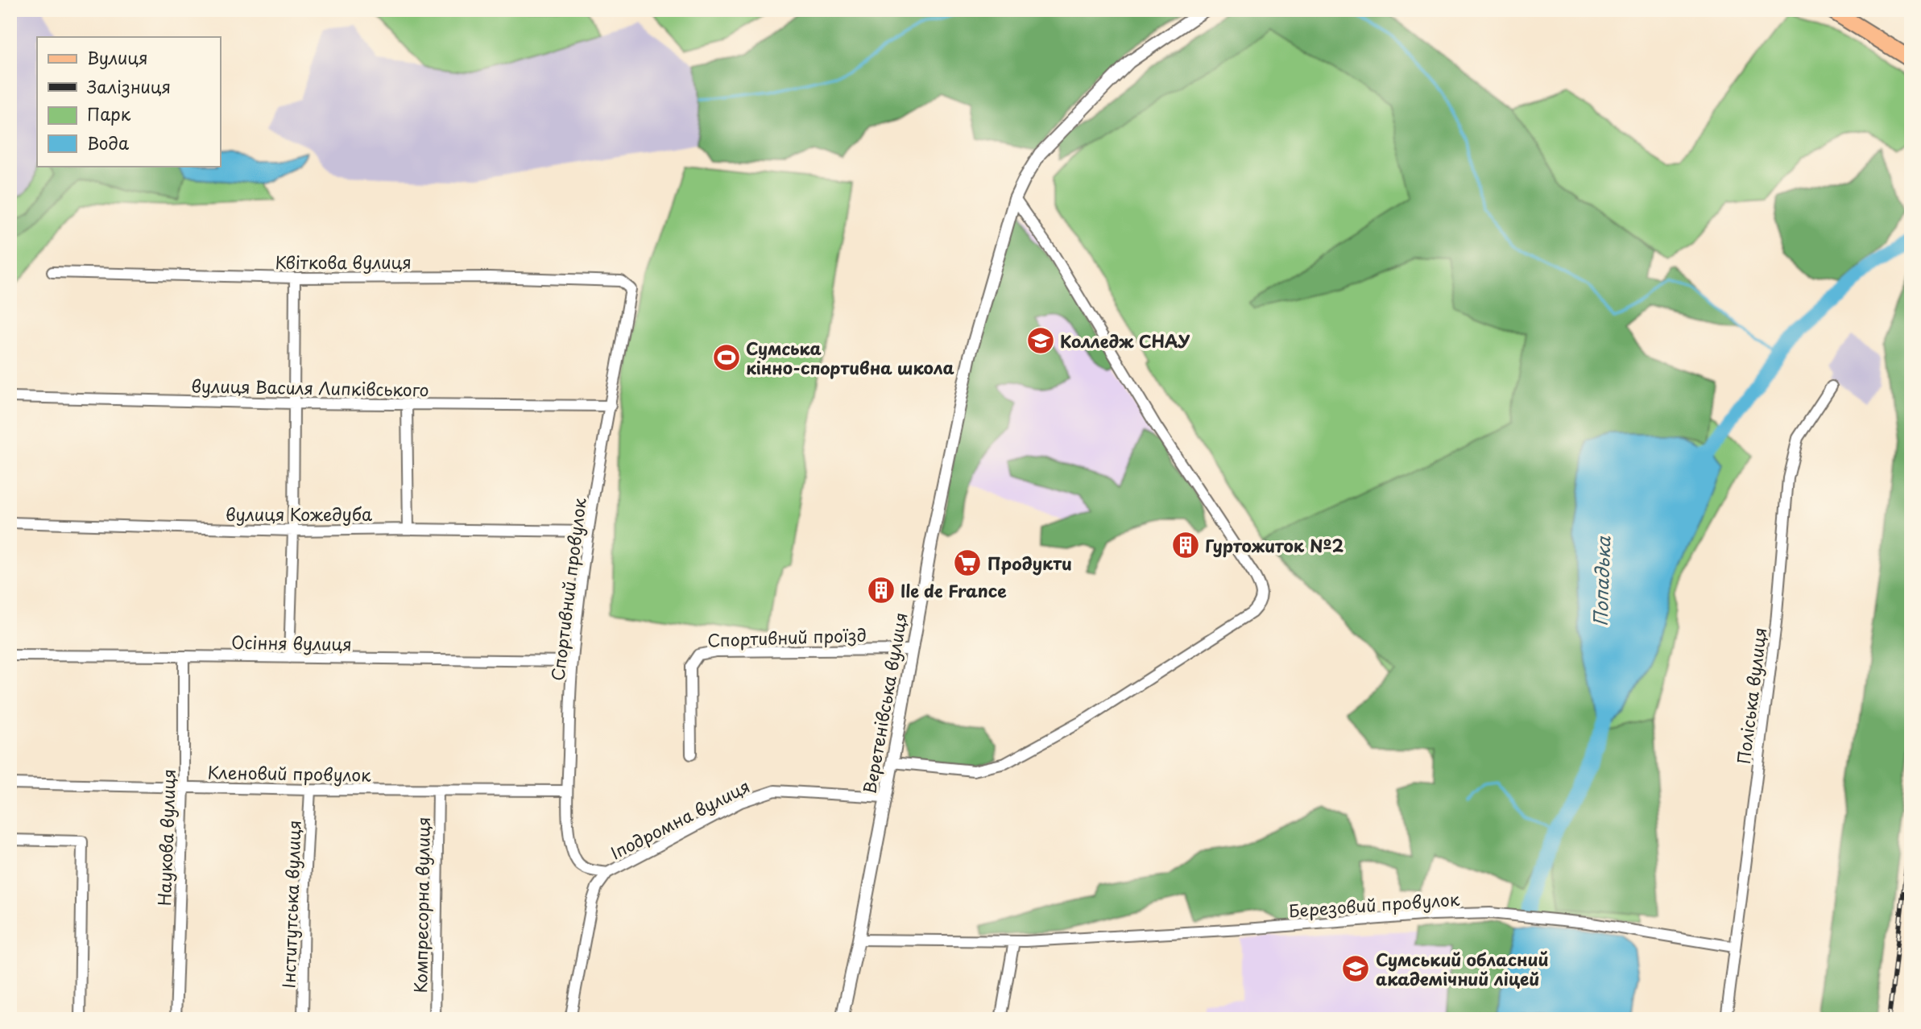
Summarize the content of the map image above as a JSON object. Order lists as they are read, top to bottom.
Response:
{
  "streets": {
    "street": [
      "Квіткова вулиця",
      "вулиця Василя Липківського",
      "вулиця Кожедуба",
      "Спортивний провулок",
      "Спортивний проїзд",
      "Осіння вулиця",
      "Поліська вулиця",
      "Веретенівська вулиця",
      "Кленовий провулок",
      "Іподромна вулиця",
      "Наукова вулиця",
      "Інститутська вулиця",
      "Березовий провулок",
      "Компресорна вулиця"
    ]
  },
  "crossings": [
    ["Квіткова вулиця", "Спортивний провулок"],
    ["вулиця Василя Липківського", "Спортивний провулок"],
    ["вулиця Кожедуба", "Спортивний провулок"],
    ["Спортивний провулок", "Осіння вулиця"],
    ["Спортивний провулок", "Кленовий провулок"],
    ["Спортивний провулок", "Іподромна вулиця"],
    ["Спортивний проїзд", "Веретенівська вулиця"],
    ["Осіння вулиця", "Наукова вулиця"],
    ["Поліська вулиця", "Березовий провулок"],
    ["Веретенівська вулиця", "Іподромна вулиця"],
    ["Веретенівська вулиця", "Березовий провулок"],
    ["Кленовий провулок", "Наукова вулиця"],
    ["Кленовий провулок", "Інститутська вулиця"],
    ["Кленовий провулок", "Компресорна вулиця"]
  ],
  "water": ["Попадька"],
  "places": {
    "school or university": ["Колледж СНАУ", "Сумський обласний академічний ліцей"],
    "sports": ["Сумська кінно-спортивна школа"],
    "building": ["Гуртожиток №2", "Ile de France"],
    "supermarket": ["Продукти"]
  },
  "legend": [
    "Вулиця",
    "Залізниця",
    "Парк",
    "Вода"
  ]
}
